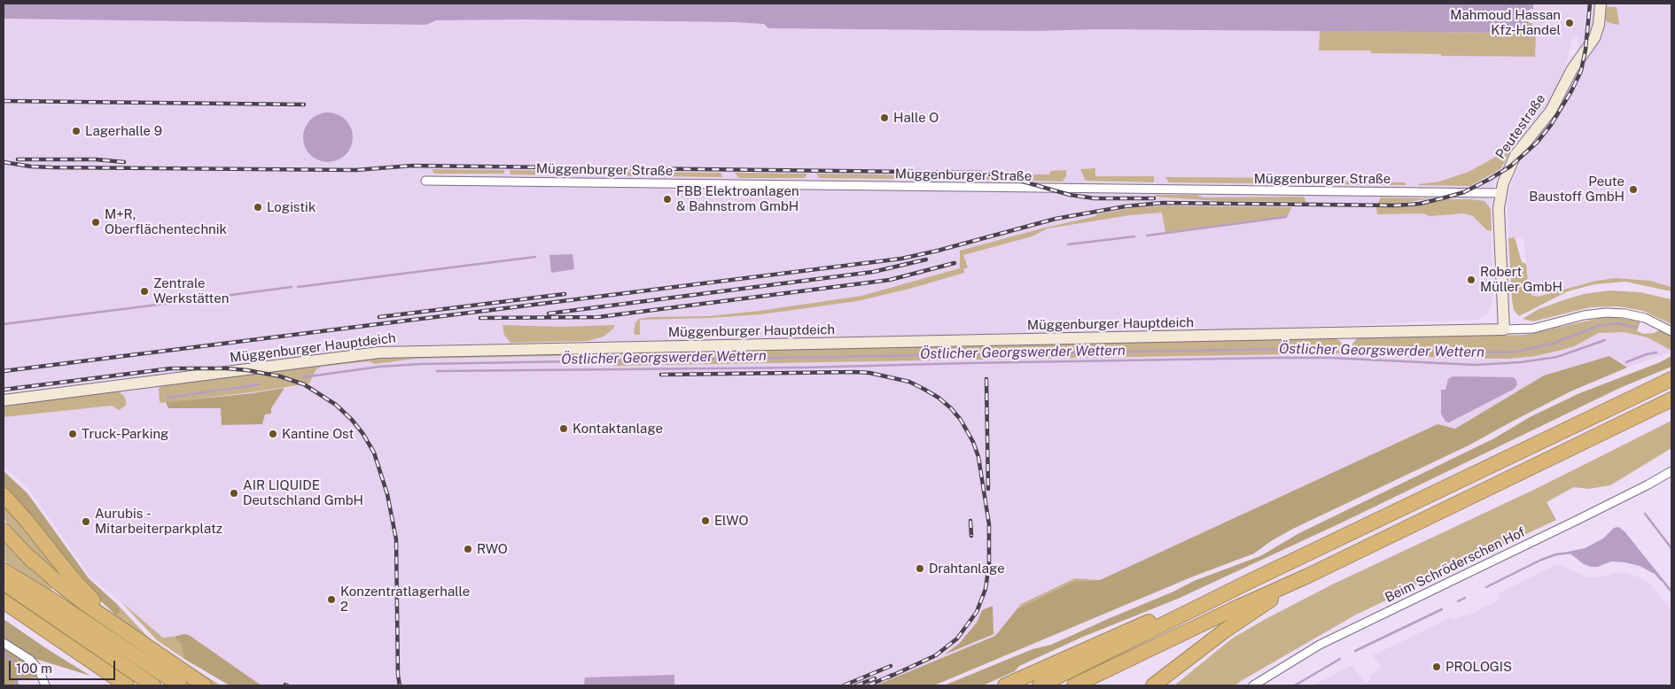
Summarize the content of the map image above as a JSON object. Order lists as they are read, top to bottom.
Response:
{
  "streets": {
    "street": [
      "Peutestraße",
      "Müggenburger Straße",
      "Müggenburger Hauptdeich",
      "Beim Schröderschen Hof"
    ]
  },
  "crossings": [
    ["Peutestraße", "Müggenburger Straße"],
    ["Peutestraße", "Müggenburger Hauptdeich"]
  ],
  "water": ["Östlicher Georgswerder Wettern"],
  "places": [
    "Mahmoud Hassan Kfz-Handel",
    "Halle O",
    "Lagerhalle 9",
    "Peute Baustoff GmbH",
    "FBB Elektroanlagen & Bahnstrom GmbH",
    "Logistik",
    "M+R, Oberflächentechnik",
    "Robert Müller GmbH",
    "Zentrale Werkstätten",
    "Kontaktanlage",
    "Truck-Parking",
    "Kantine Ost",
    "AIR LIQUIDE Deutschland GmbH",
    "ElWO",
    "Aurubis - Mitarbeiterparkplatz",
    "RWO",
    "Drahtanlage",
    "Konzentratlagerhalle 2",
    "PROLOGIS"
  ],
  "scale_bar": "100 m"
}
